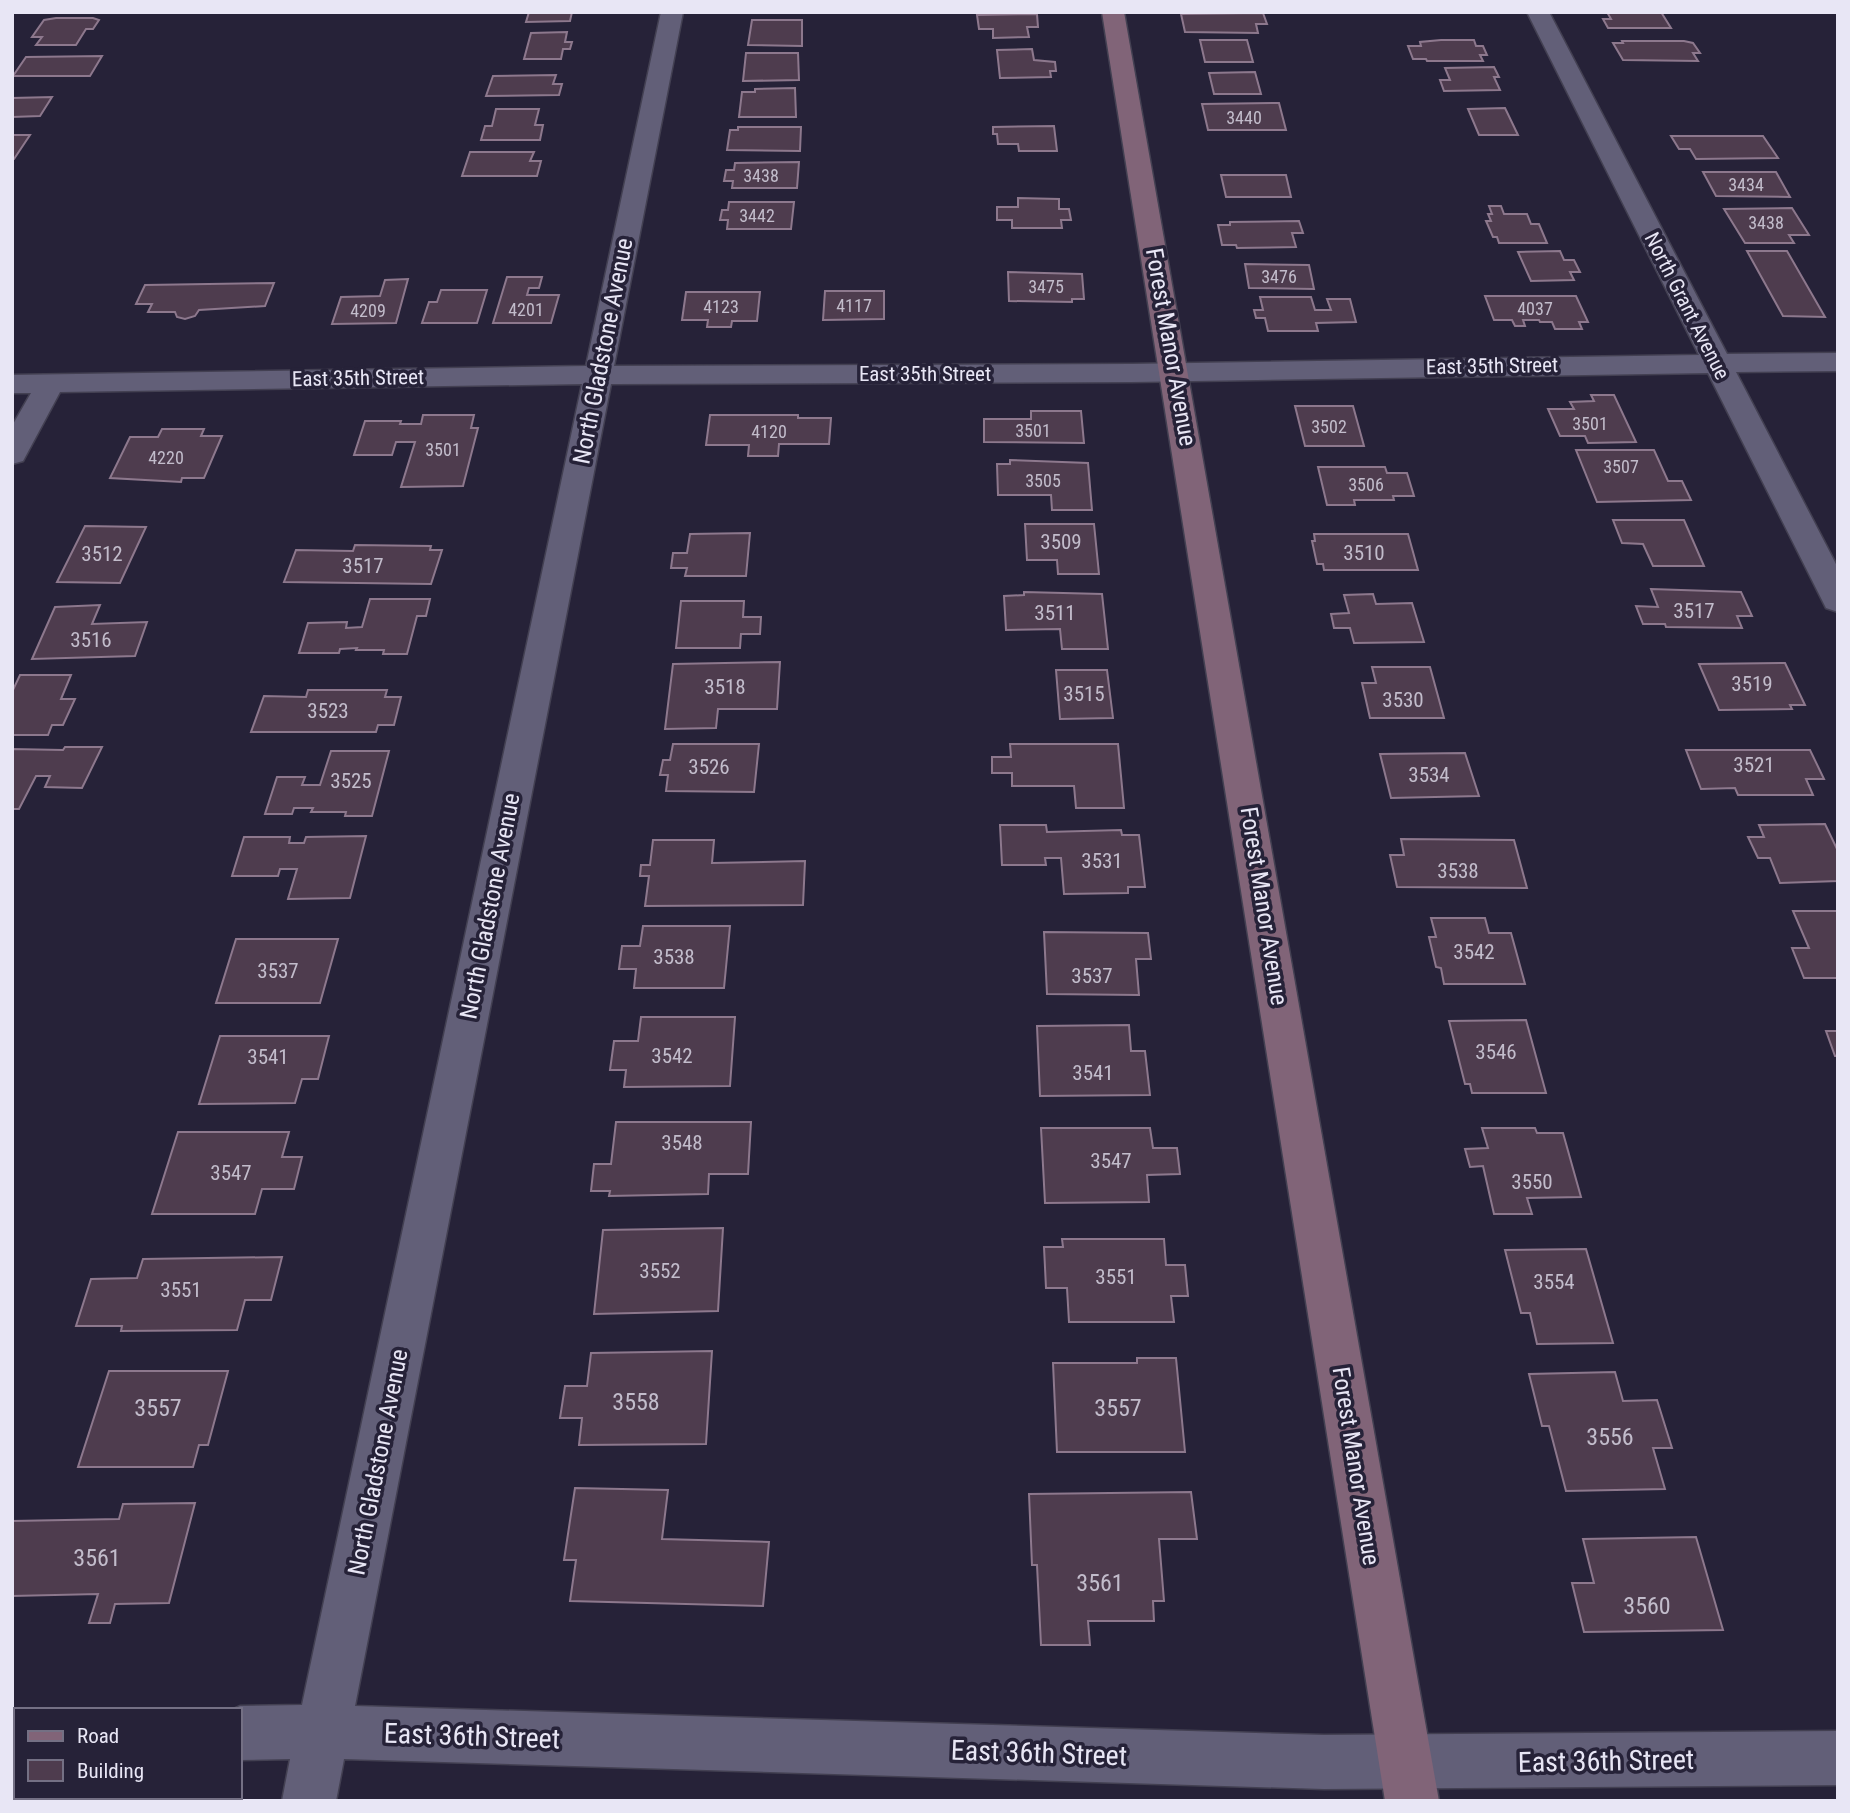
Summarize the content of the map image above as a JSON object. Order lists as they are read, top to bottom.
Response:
{
  "streets": {
    "street": [
      "North Grant Avenue",
      "Forest Manor Avenue",
      "North Gladstone Avenue",
      "East 35th Street",
      "East 36th Street"
    ]
  },
  "crossings": [
    ["North Grant Avenue", "East 35th Street"],
    ["Forest Manor Avenue", "East 35th Street"],
    ["Forest Manor Avenue", "East 36th Street"],
    ["North Gladstone Avenue", "East 35th Street"],
    ["North Gladstone Avenue", "East 36th Street"]
  ],
  "house_numbers": [
    "3440",
    "3438",
    "3434",
    "3442",
    "3438",
    "3476",
    "3475",
    "4117",
    "4123",
    "4037",
    "4201",
    "4209",
    "3501",
    "3502",
    "3501",
    "4120",
    "3501",
    "4220",
    "3507",
    "3505",
    "3506",
    "3509",
    "3510",
    "3512",
    "3517",
    "3517",
    "3511",
    "3516",
    "3519",
    "3518",
    "3515",
    "3530",
    "3523",
    "3521",
    "3526",
    "3534",
    "3525",
    "3531",
    "3538",
    "3542",
    "3538",
    "3537",
    "3537",
    "3546",
    "3542",
    "3541",
    "3541",
    "3548",
    "3547",
    "3547",
    "3550",
    "3552",
    "3551",
    "3554",
    "3551",
    "3558",
    "3557",
    "3557",
    "3556",
    "3561",
    "3561",
    "3560"
  ],
  "legend": ["Road", "Building"]
}
